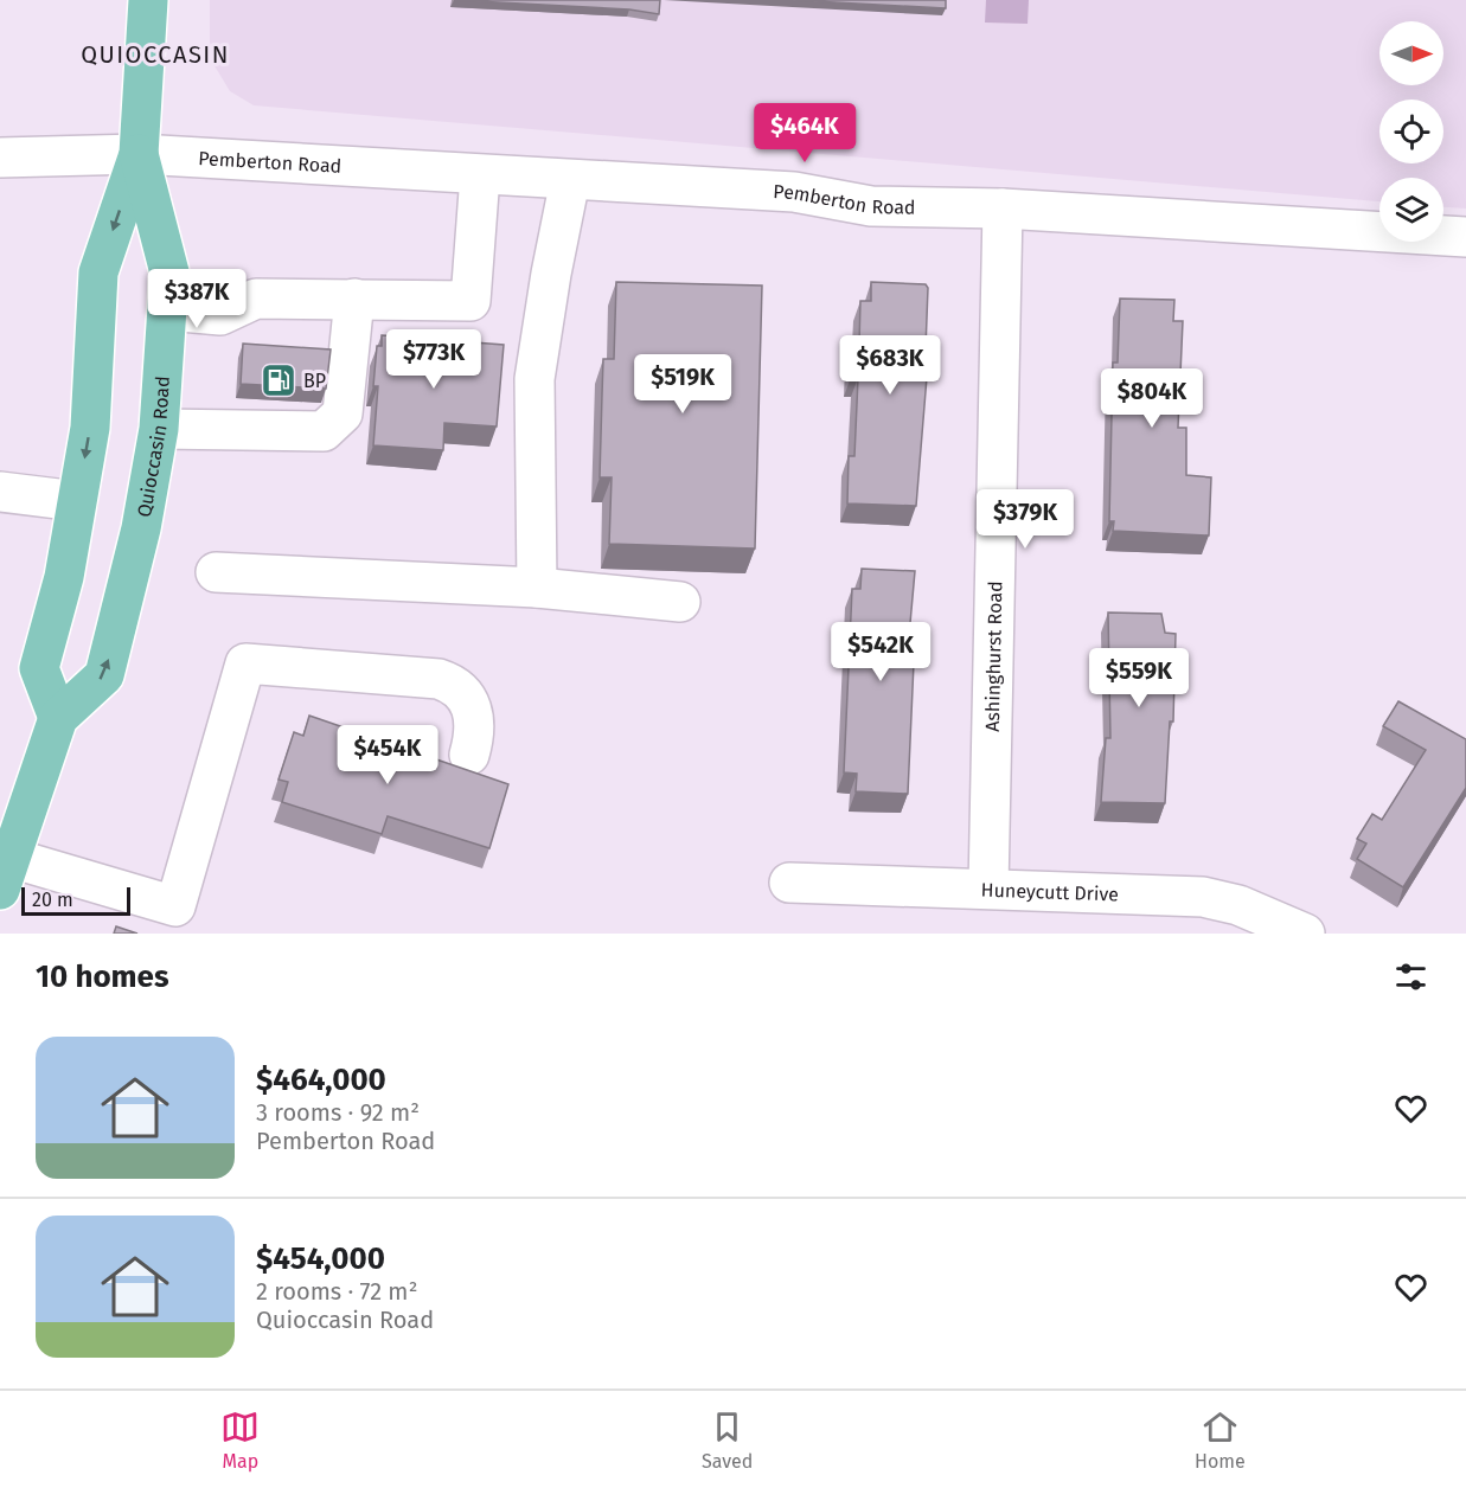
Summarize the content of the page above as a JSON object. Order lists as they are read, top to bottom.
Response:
{
  "streets": {
    "main road": ["Quioccasin Road"],
    "street": ["Pemberton Road", "Ashinghurst Road", "Huneycutt Drive"]
  },
  "crossings": [
    ["Pemberton Road", "Quioccasin Road"],
    ["Pemberton Road", "Ashinghurst Road"],
    ["Ashinghurst Road", "Huneycutt Drive"]
  ],
  "districts": ["QUIOCCASIN"],
  "places": {
    "fuel station": ["BP"]
  },
  "scale_bar": "20 m",
  "north": "right",
  "page": {
    "price": [
      "$464K",
      "$387K",
      "$773K",
      "$683K",
      "$519K",
      "$804K",
      "$379K",
      "$542K",
      "$559K",
      "$454K"
    ],
    "scale": "20 m",
    "heading": "10 homes",
    "list": [
      {
        "name": "$464,000",
        "note": "3 rooms · 92 m² · Pemberton Road"
      },
      {
        "name": "$454,000",
        "note": "2 rooms · 72 m² · Quioccasin Road"
      }
    ],
    "tabs": ["Map", "Saved", "Home"]
  }
}
